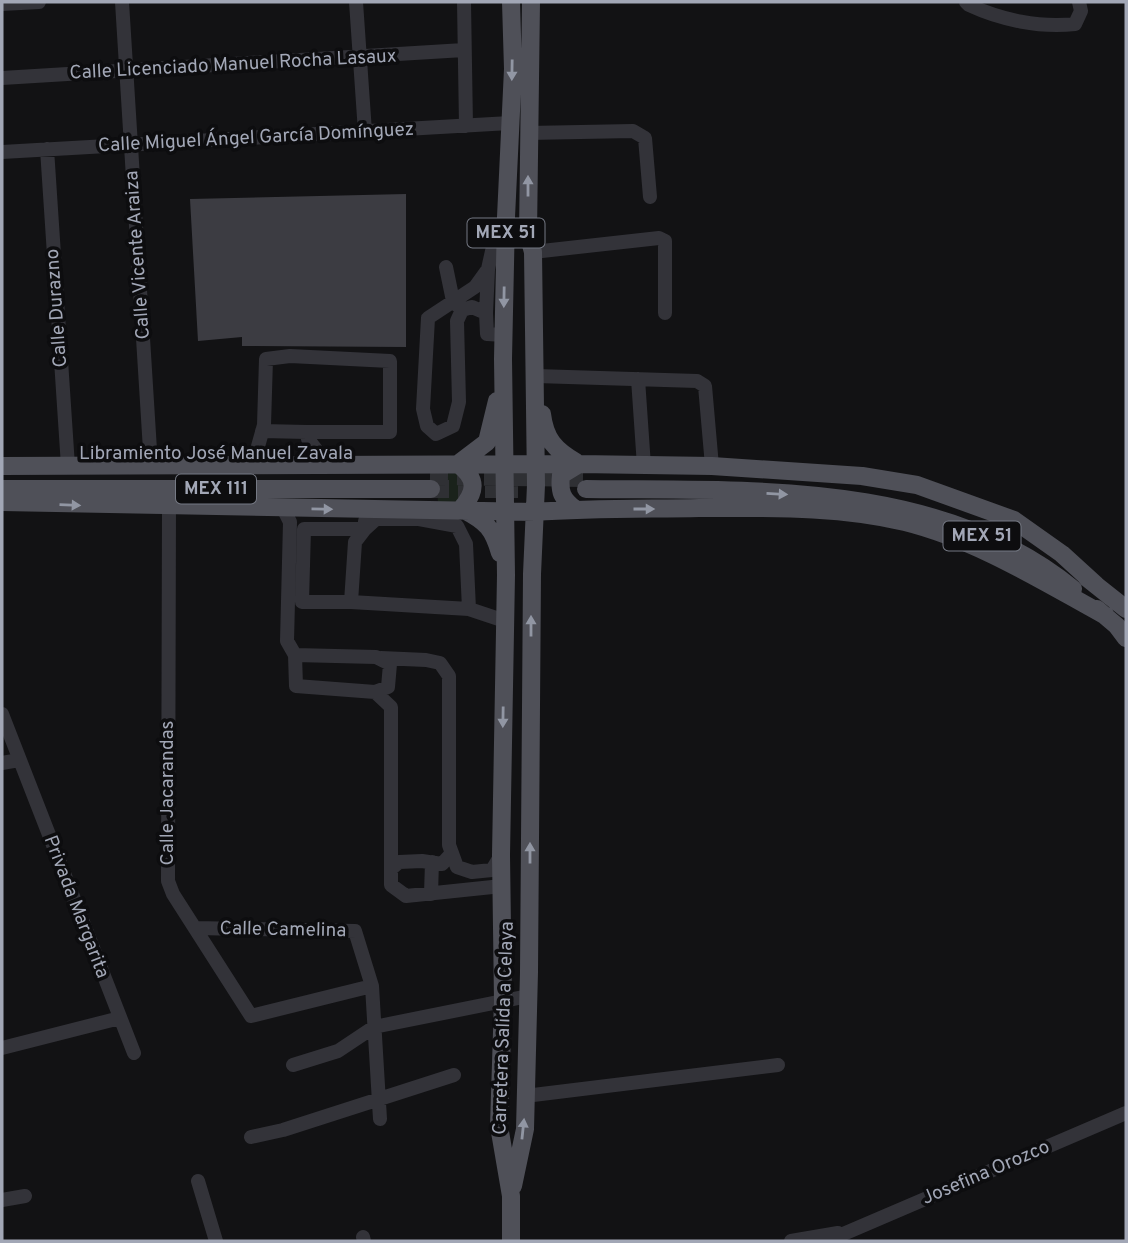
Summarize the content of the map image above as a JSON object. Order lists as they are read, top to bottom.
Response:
{
  "streets": {
    "main road": [
      "MEX 51",
      "Libramiento José Manuel Zavala",
      "MEX 111",
      "Carretera Salida a Celaya"
    ],
    "street": [
      "Calle Licenciado Manuel Rocha Lasaux",
      "Calle Miguel Ángel García Domínguez",
      "Calle Vicente Araiza",
      "Calle Durazno",
      "Calle Jacarandas",
      "Privada Margarita",
      "Calle Camelina",
      "Josefina Orozco"
    ]
  },
  "crossings": [
    ["Calle Licenciado Manuel Rocha Lasaux", "Calle Vicente Araiza"],
    ["Calle Miguel Ángel García Domínguez", "MEX 51"],
    ["Calle Miguel Ángel García Domínguez", "Calle Vicente Araiza"],
    ["Calle Miguel Ángel García Domínguez", "Calle Durazno"],
    ["MEX 51", "Carretera Salida a Celaya"],
    ["Calle Jacarandas", "Calle Camelina"]
  ]
}
